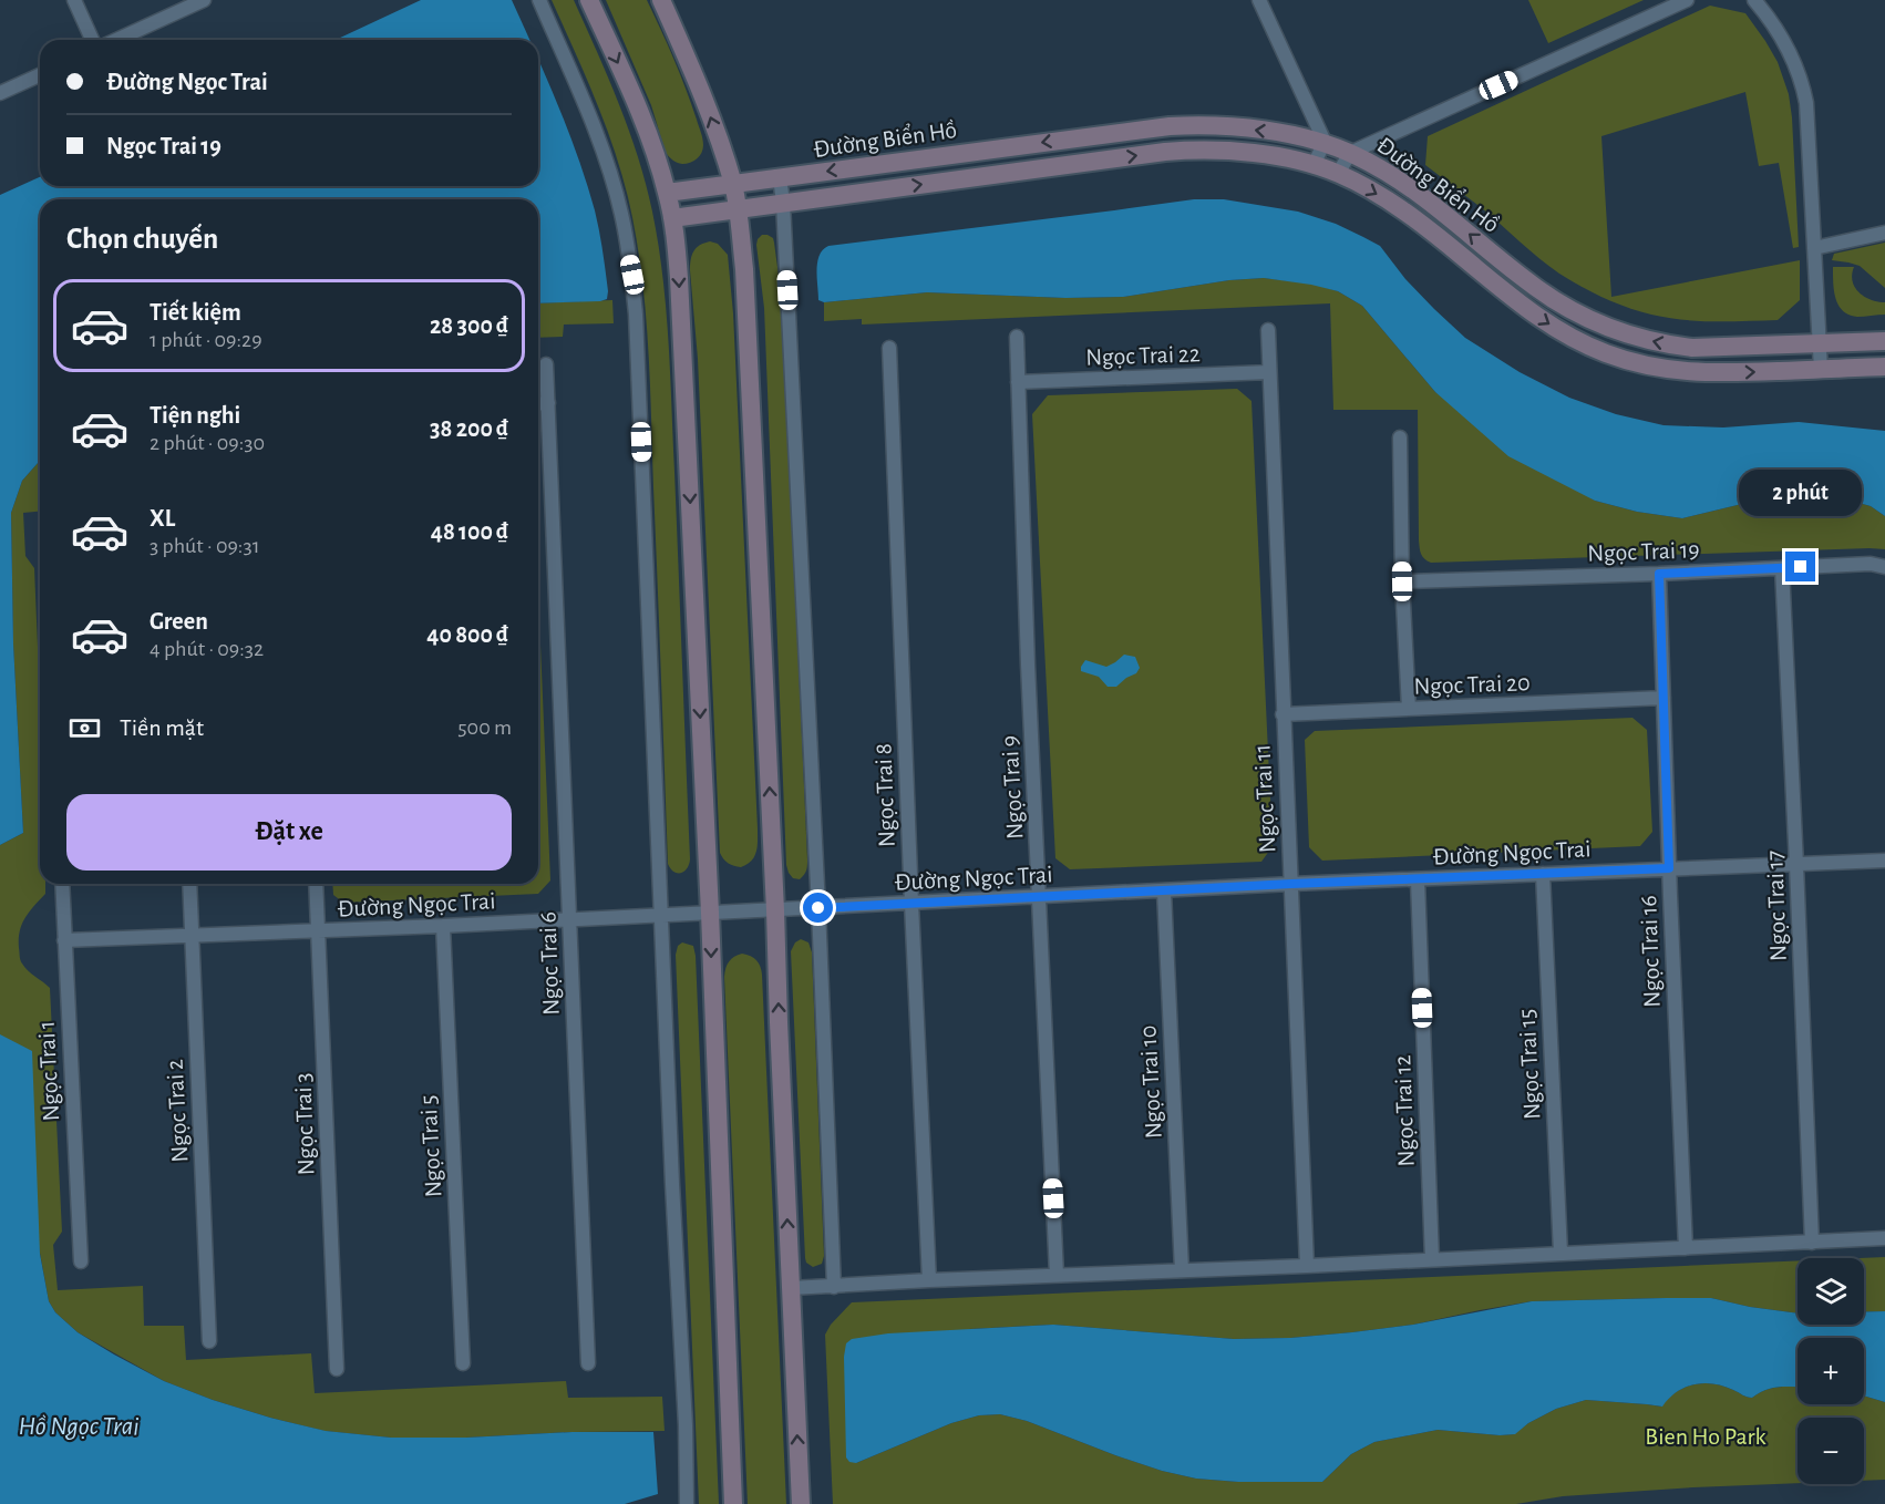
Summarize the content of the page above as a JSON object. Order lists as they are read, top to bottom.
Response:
{
  "streets": {
    "main road": ["Đường Biển Hồ"],
    "street": [
      "Ngọc Trai 22",
      "Ngọc Trai 19",
      "Ngọc Trai 20",
      "Ngọc Trai 9",
      "Ngọc Trai 8",
      "Ngọc Trai 11",
      "Đường Ngọc Trai",
      "Ngọc Trai 17",
      "Ngọc Trai 16",
      "Ngọc Trai 6",
      "Ngọc Trai 15",
      "Ngọc Trai 1",
      "Ngọc Trai 10",
      "Ngọc Trai 2",
      "Ngọc Trai 12",
      "Ngọc Trai 3",
      "Ngọc Trai 5"
    ]
  },
  "crossings": [
    ["Ngọc Trai 22", "Ngọc Trai 9"],
    ["Ngọc Trai 22", "Ngọc Trai 11"],
    ["Ngọc Trai 19", "Ngọc Trai 17"],
    ["Ngọc Trai 19", "Ngọc Trai 16"],
    ["Ngọc Trai 20", "Ngọc Trai 11"],
    ["Ngọc Trai 20", "Ngọc Trai 16"],
    ["Ngọc Trai 9", "Đường Ngọc Trai"],
    ["Ngọc Trai 8", "Đường Ngọc Trai"],
    ["Ngọc Trai 11", "Đường Ngọc Trai"],
    ["Đường Ngọc Trai", "Ngọc Trai 17"],
    ["Đường Ngọc Trai", "Ngọc Trai 16"],
    ["Đường Ngọc Trai", "Ngọc Trai 6"],
    ["Đường Ngọc Trai", "Ngọc Trai 15"],
    ["Đường Ngọc Trai", "Ngọc Trai 1"],
    ["Đường Ngọc Trai", "Ngọc Trai 10"],
    ["Đường Ngọc Trai", "Ngọc Trai 2"],
    ["Đường Ngọc Trai", "Ngọc Trai 12"],
    ["Đường Ngọc Trai", "Ngọc Trai 3"],
    ["Đường Ngọc Trai", "Ngọc Trai 5"]
  ],
  "water": ["Hồ Ngọc Trai"],
  "parks": ["Bien Ho Park"],
  "page": {
    "banner": ["Đường Ngọc Trai", "Ngọc Trai 19"],
    "heading": "Chọn chuyến",
    "list": [
      {
        "name": "Tiết kiệm",
        "note": "1 phút · 09:29",
        "value": "28 300 ₫"
      },
      {
        "name": "Tiện nghi",
        "note": "2 phút · 09:30",
        "value": "38 200 ₫"
      },
      {
        "name": "XL",
        "note": "3 phút · 09:31",
        "value": "48 100 ₫"
      },
      {
        "name": "Green",
        "note": "4 phút · 09:32",
        "value": "40 800 ₫"
      }
    ],
    "bubble": "2 phút",
    "pay": ["Tiền mặt", "500 m"],
    "buttons": "Đặt xe",
    "map_buttons": ["+", "−"]
  }
}
